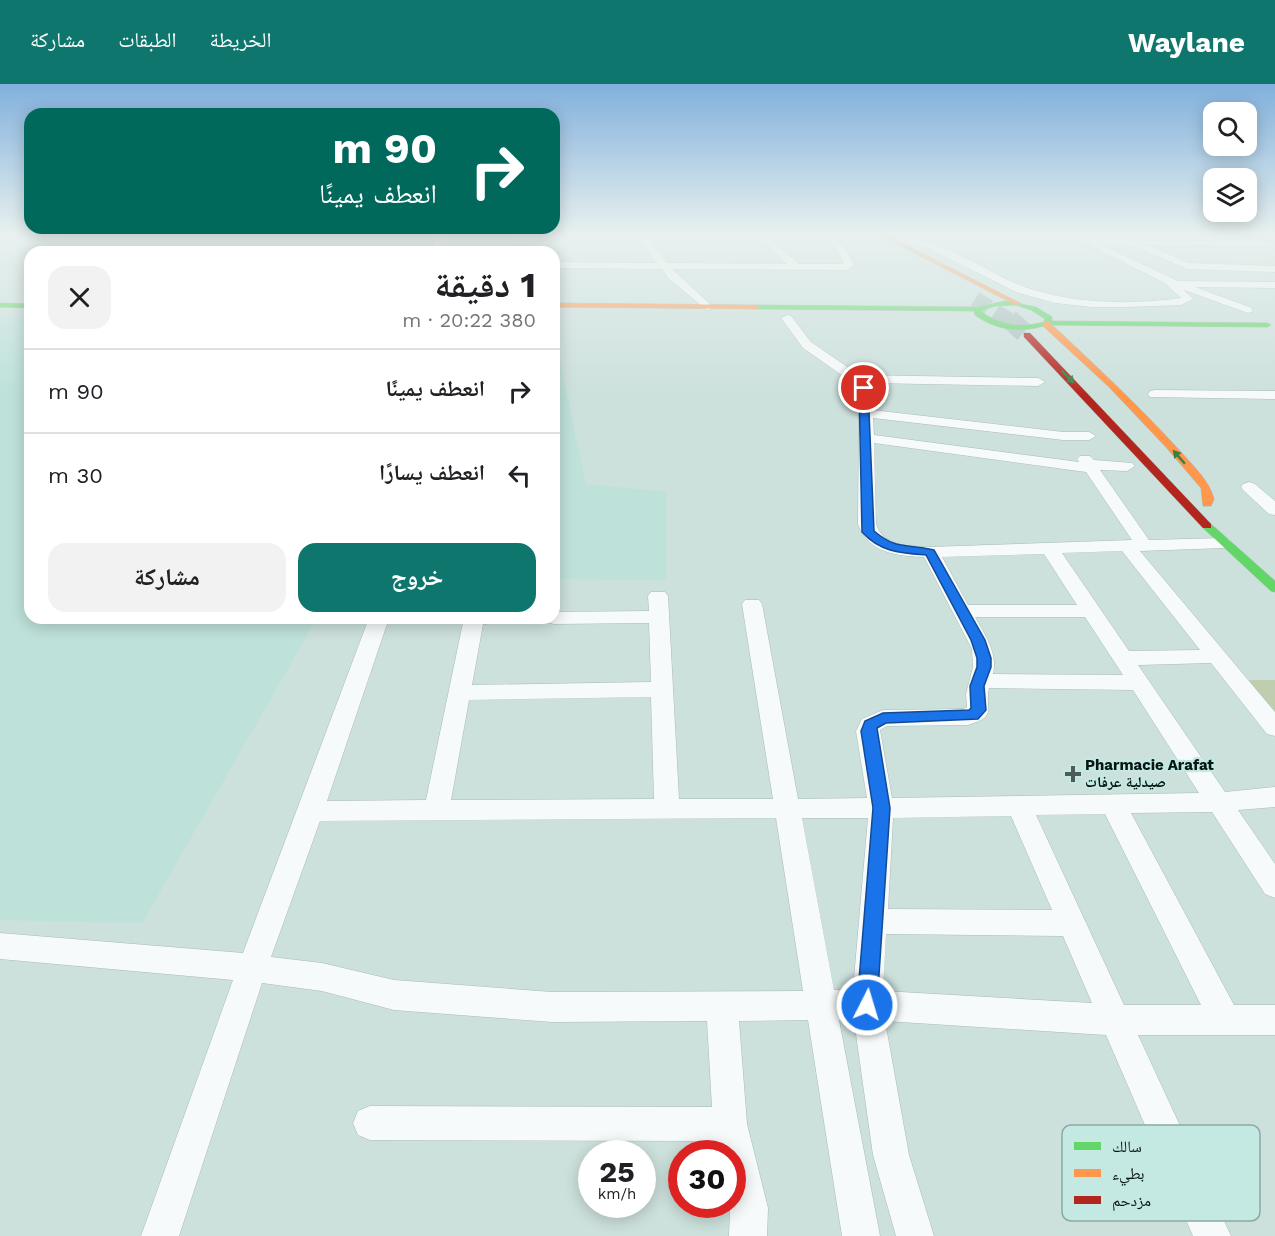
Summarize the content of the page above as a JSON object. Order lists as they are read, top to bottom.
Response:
{
  "places": {
    "health": ["Pharmacie Arafat صيدلية عرفات"]
  },
  "legend": ["سالك", "بطيء", "مزدحم"],
  "page": {
    "header": "Waylane",
    "nav": ["الخريطة", "الطبقات", "مشاركة"],
    "turn": ["90 m", "انعطف يمينًا"],
    "heading": ["1 دقيقة", "380 m · 20:22"],
    "list": [
      {
        "name": "انعطف يمينًا",
        "value": "90 m"
      },
      {
        "name": "انعطف يسارًا",
        "value": "30 m"
      }
    ],
    "buttons": ["خروج", "مشاركة"],
    "speed": "25 km/h",
    "limit": "30"
  }
}
